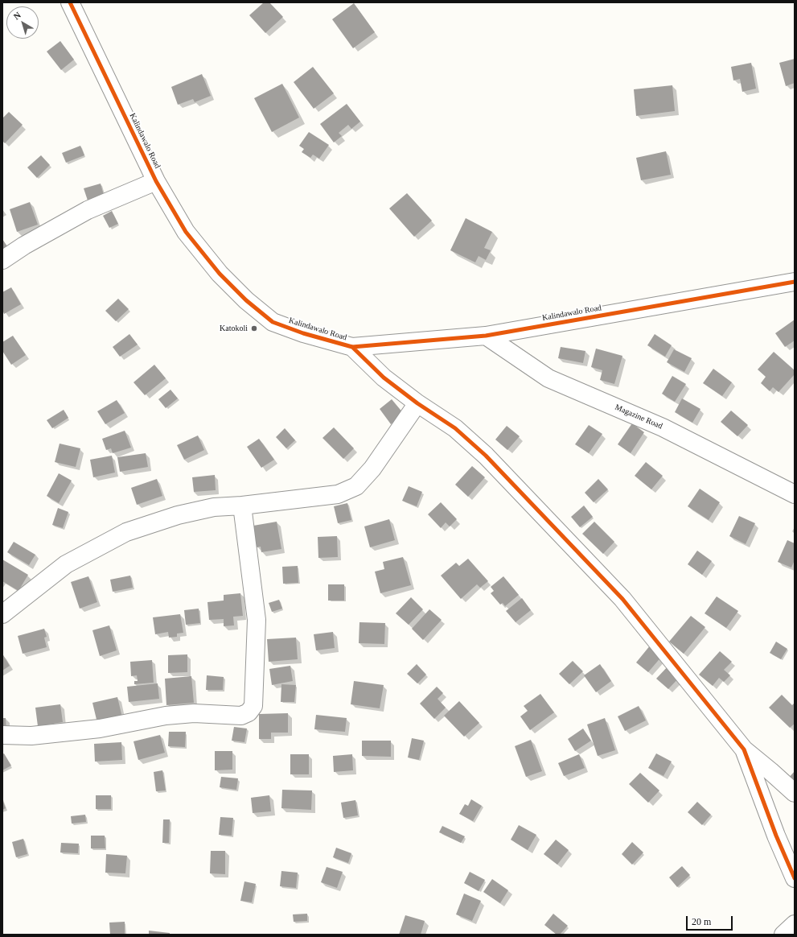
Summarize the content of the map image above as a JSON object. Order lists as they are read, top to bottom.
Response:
{
  "streets": {
    "street": ["Kalindawalo Road", "Magazine Road"]
  },
  "crossings": [
    ["Kalindawalo Road", "Magazine Road"]
  ],
  "places": ["Katokoli"],
  "scale_bar": "20 m",
  "north": "top left"
}
